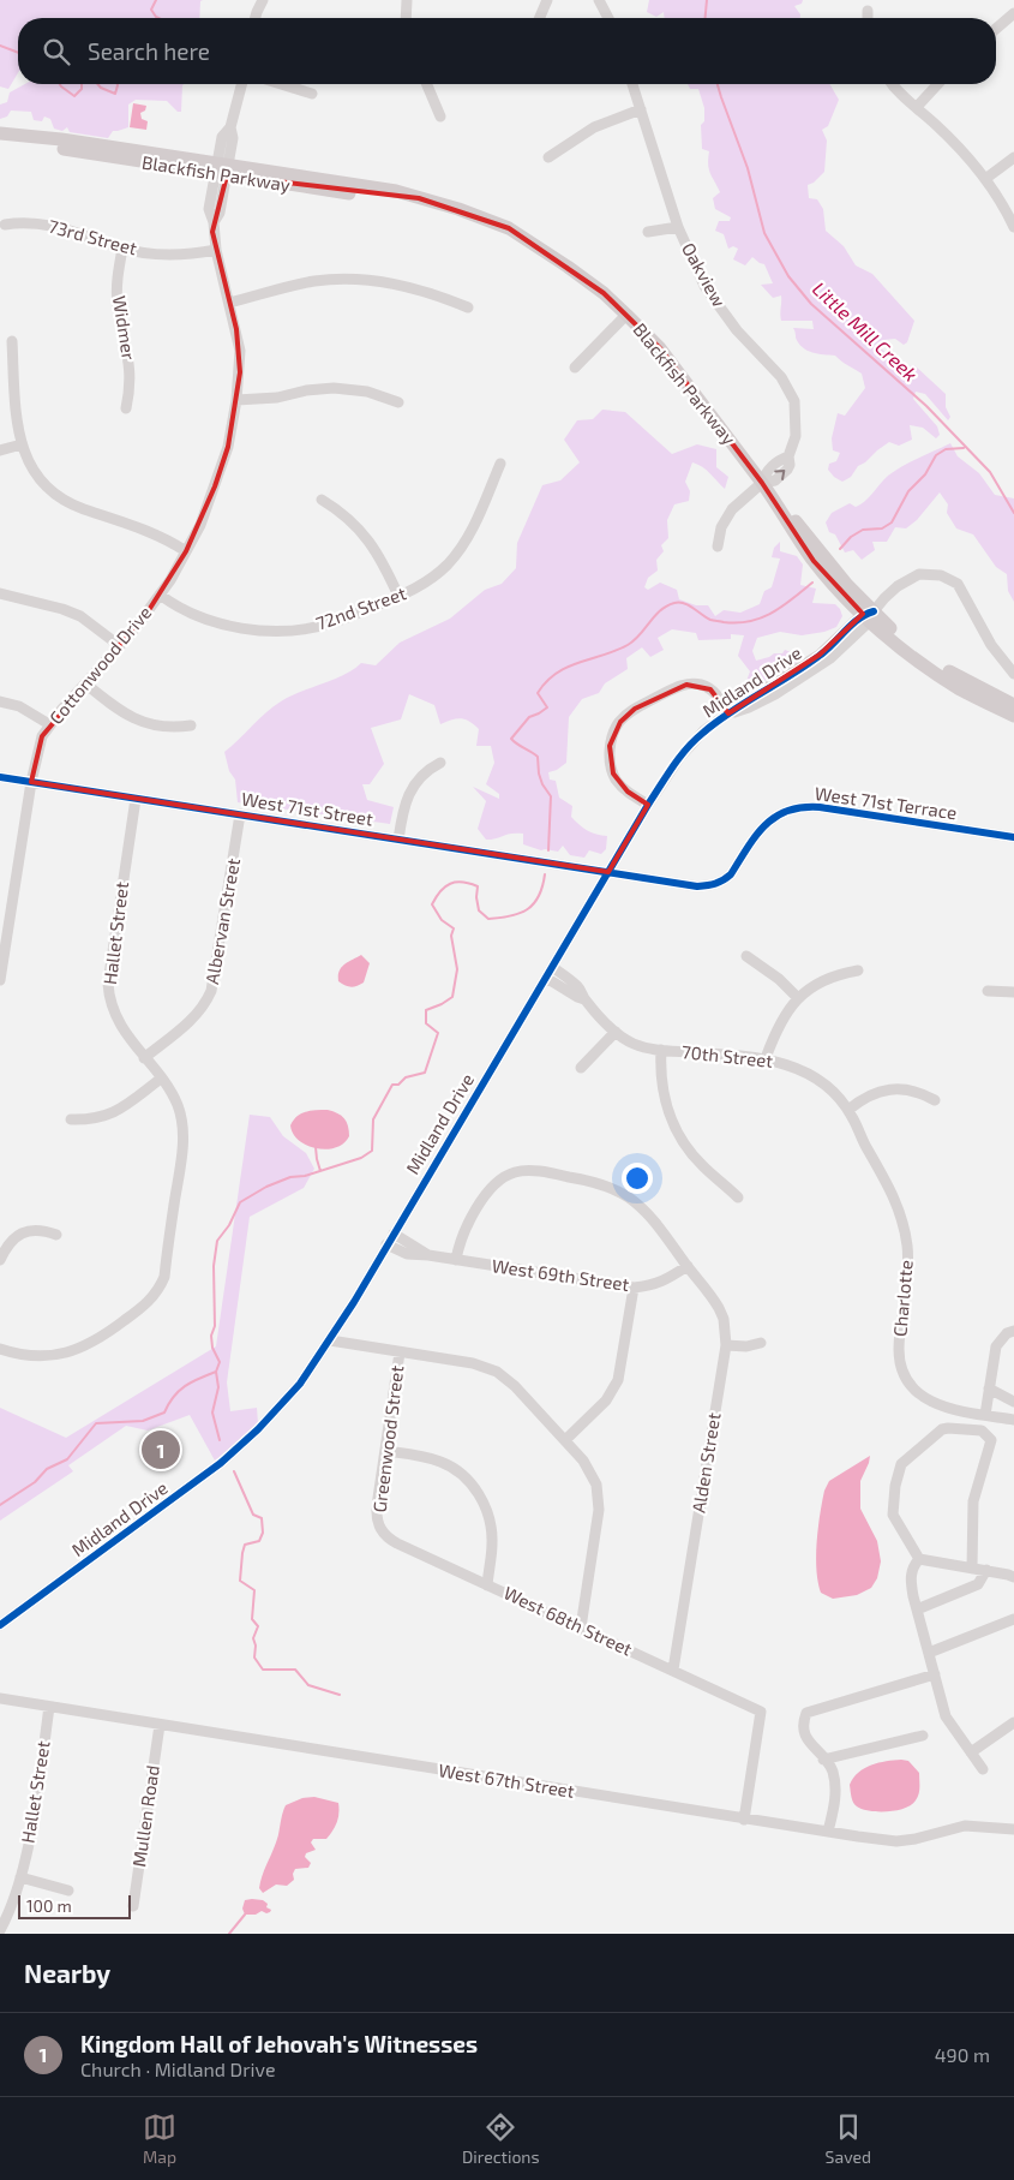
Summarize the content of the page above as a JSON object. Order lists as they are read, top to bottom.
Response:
{
  "streets": {
    "main road": ["Blackfish Parkway"],
    "street": [
      "73rd Street",
      "Oakview",
      "Widmer",
      "72nd Street",
      "Cottonwood Drive",
      "Midland Drive",
      "West 71st Terrace",
      "West 71st Street",
      "Albervan Street",
      "Hallet Street",
      "70th Street",
      "West 69th Street",
      "Charlotte",
      "Greenwood Street",
      "Alden Street",
      "West 68th Street",
      "West 67th Street",
      "Mullen Road"
    ]
  },
  "crossings": [
    ["Blackfish Parkway", "Oakview"],
    ["Blackfish Parkway", "Cottonwood Drive"],
    ["Blackfish Parkway", "Midland Drive"],
    ["73rd Street", "Widmer"],
    ["73rd Street", "Cottonwood Drive"],
    ["72nd Street", "Cottonwood Drive"],
    ["Cottonwood Drive", "West 71st Street"],
    ["Midland Drive", "West 71st Terrace"],
    ["Midland Drive", "West 71st Street"],
    ["Midland Drive", "70th Street"],
    ["Midland Drive", "West 69th Street"],
    ["West 71st Terrace", "West 71st Street"],
    ["West 71st Street", "Albervan Street"],
    ["West 71st Street", "Hallet Street"],
    ["Albervan Street", "Hallet Street"],
    ["Hallet Street", "West 67th Street"],
    ["70th Street", "Charlotte"],
    ["West 69th Street", "Alden Street"],
    ["Greenwood Street", "West 68th Street"],
    ["Alden Street", "West 68th Street"],
    ["West 68th Street", "West 67th Street"],
    ["West 67th Street", "Mullen Road"]
  ],
  "water": ["Little Mill Creek"],
  "scale_bar": "100 m",
  "page": {
    "search": "Search here",
    "pins": "1",
    "scale": "100 m",
    "heading": "Nearby",
    "list": [
      {
        "mark": "1",
        "name": "Kingdom Hall of Jehovah's Witnesses",
        "note": "Church · Midland Drive",
        "value": "490 m"
      }
    ],
    "nav": ["Map", "Directions", "Saved"]
  }
}
